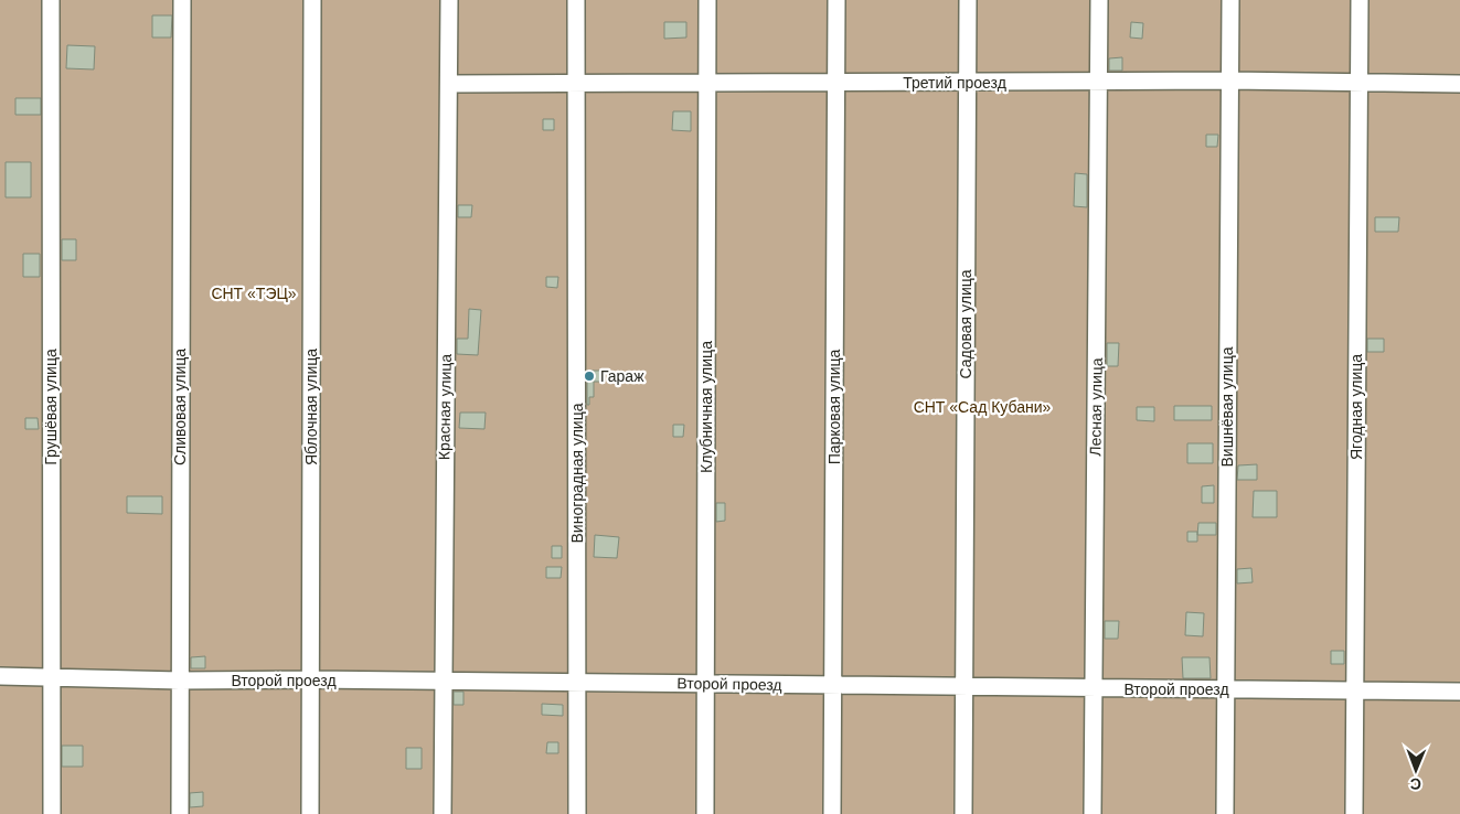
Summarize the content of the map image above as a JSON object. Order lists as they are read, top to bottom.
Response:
{
  "streets": {
    "street": [
      "Третий проезд",
      "Садовая улица",
      "Грушёвая улица",
      "Сливовая улица",
      "Яблочная улица",
      "Красная улица",
      "Клубничная улица",
      "Парковая улица",
      "Лесная улица",
      "Вишнёвая улица",
      "Ягодная улица",
      "Виноградная улица",
      "Второй проезд"
    ]
  },
  "crossings": [
    ["Третий проезд", "Садовая улица"],
    ["Третий проезд", "Красная улица"],
    ["Третий проезд", "Клубничная улица"],
    ["Третий проезд", "Парковая улица"],
    ["Третий проезд", "Лесная улица"],
    ["Третий проезд", "Вишнёвая улица"],
    ["Третий проезд", "Ягодная улица"],
    ["Третий проезд", "Виноградная улица"],
    ["Садовая улица", "Второй проезд"],
    ["Грушёвая улица", "Второй проезд"],
    ["Сливовая улица", "Второй проезд"],
    ["Яблочная улица", "Второй проезд"],
    ["Красная улица", "Второй проезд"],
    ["Клубничная улица", "Второй проезд"],
    ["Парковая улица", "Второй проезд"],
    ["Лесная улица", "Второй проезд"],
    ["Вишнёвая улица", "Второй проезд"],
    ["Ягодная улица", "Второй проезд"],
    ["Виноградная улица", "Второй проезд"]
  ],
  "parks": ["СНТ «ТЭЦ»", "СНТ «Сад Кубани»"],
  "places": ["Гараж"],
  "north": "bottom"
}
